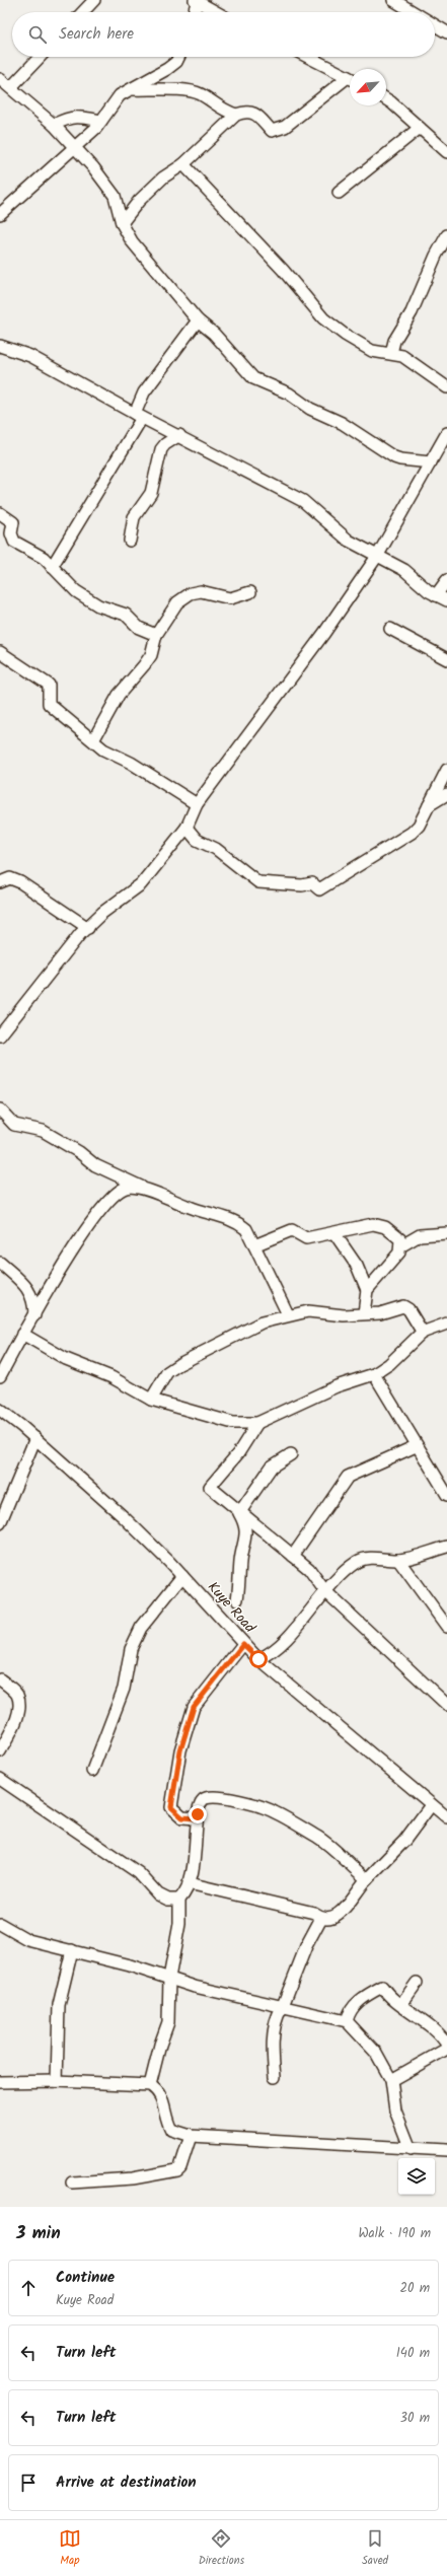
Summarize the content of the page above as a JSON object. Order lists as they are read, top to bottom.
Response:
{
  "streets": {
    "street": ["Kuye Road"]
  },
  "north": "bottom left",
  "page": {
    "search": "Search here",
    "heading": ["3 min", "Walk · 190 m"],
    "list": [
      ["Continue", "Kuye Road", "20 m"],
      ["Turn left", "140 m"],
      ["Turn left", "30 m"],
      "Arrive at destination"
    ],
    "nav": ["Map", "Directions", "Saved"]
  }
}
